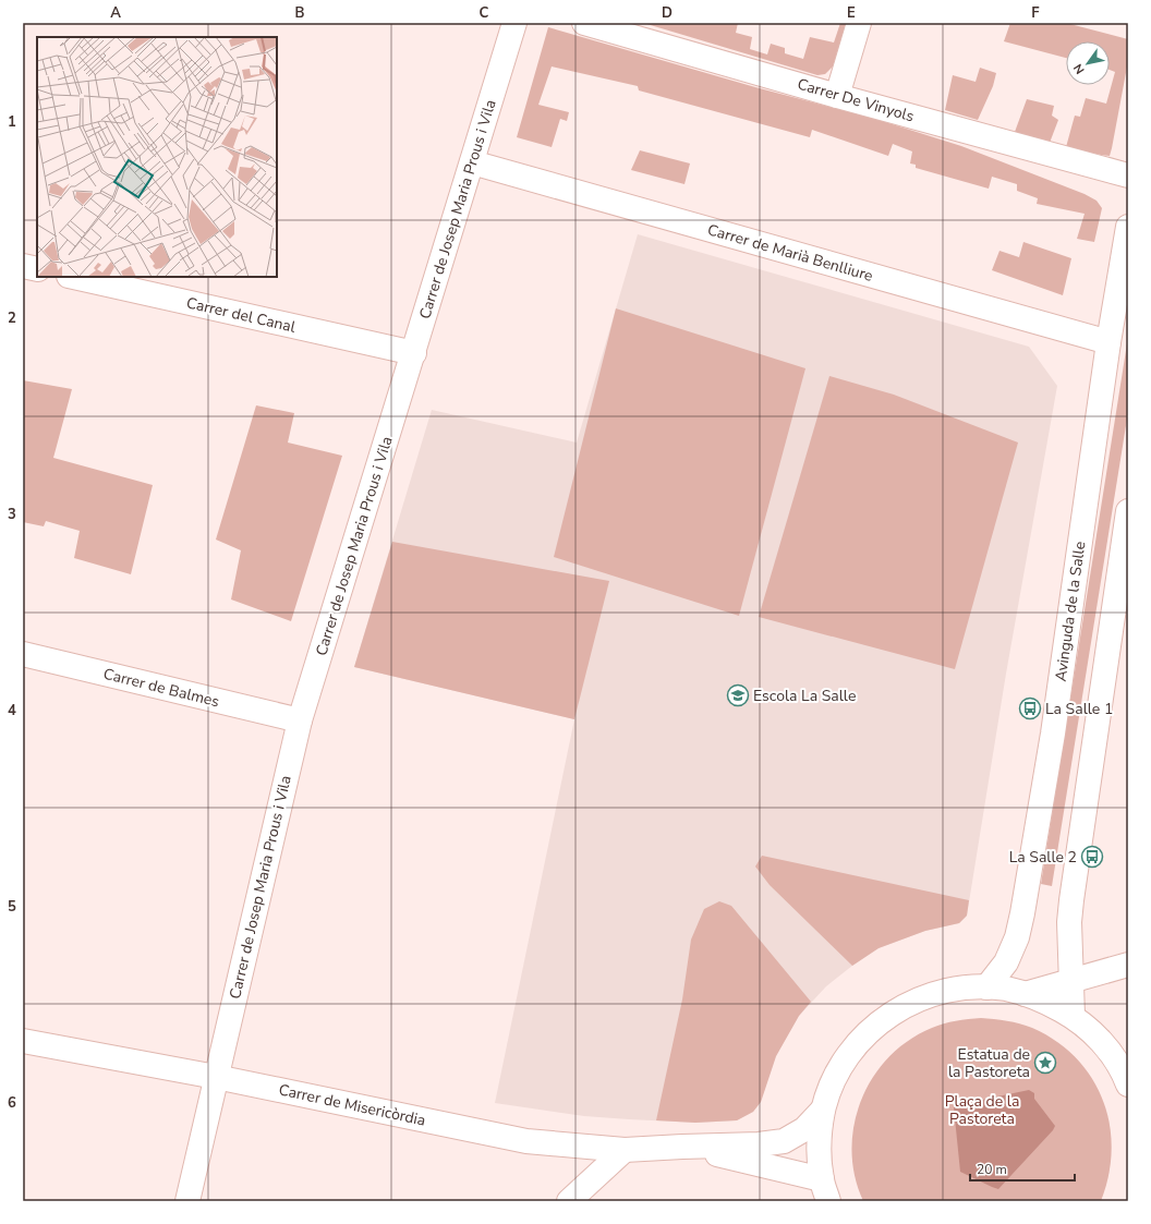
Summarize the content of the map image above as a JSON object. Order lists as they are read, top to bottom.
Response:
{
  "streets": {
    "street": [
      "Carrer De Vinyols",
      "Carrer de Josep Maria Prous i Vila",
      "Carrer de Marià Benlliure",
      "Carrer del Canal",
      "Avinguda de la Salle",
      "Carrer de Balmes",
      "Carrer de Misericòrdia"
    ]
  },
  "crossings": [
    ["Carrer de Josep Maria Prous i Vila", "Carrer de Marià Benlliure"],
    ["Carrer de Josep Maria Prous i Vila", "Carrer del Canal"],
    ["Carrer de Josep Maria Prous i Vila", "Carrer de Balmes"],
    ["Carrer de Josep Maria Prous i Vila", "Carrer de Misericòrdia"],
    ["Carrer de Marià Benlliure", "Avinguda de la Salle"]
  ],
  "parks": ["Plaça de la Pastoreta"],
  "places": {
    "school or university": ["Escola La Salle"],
    "bus stop": ["La Salle 1", "La Salle 2"],
    "place": ["Estatua de la Pastoreta"]
  },
  "scale_bar": "20 m",
  "north": "bottom left",
  "grid": {
    "columns": [
      "A",
      "B",
      "C",
      "D",
      "E",
      "F"
    ],
    "rows": [
      "1",
      "2",
      "3",
      "4",
      "5",
      "6"
    ]
  }
}
